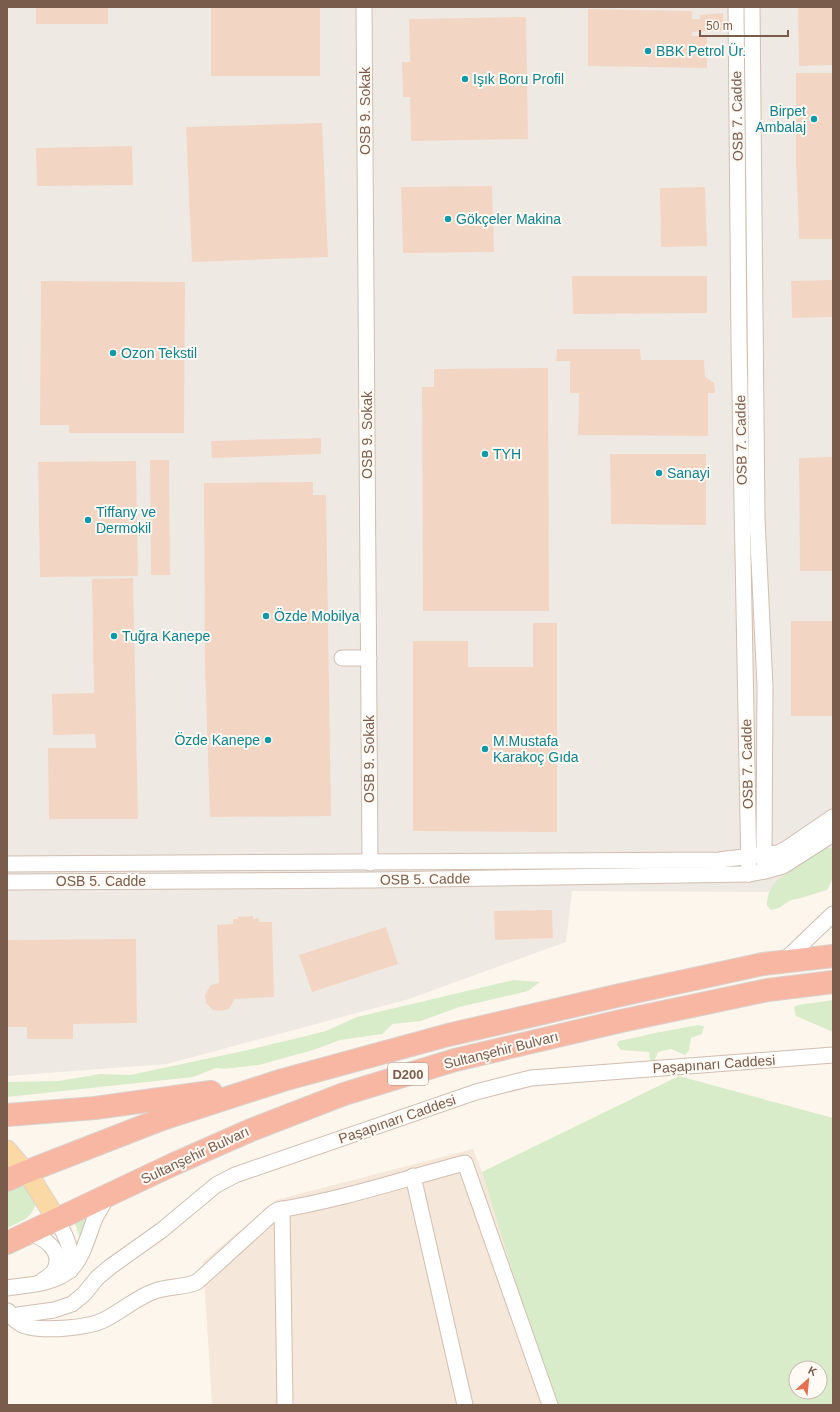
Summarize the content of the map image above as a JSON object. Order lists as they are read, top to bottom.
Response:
{
  "streets": {
    "highway": ["Sultanşehir Bulvarı", "D200"],
    "street": [
      "OSB 9. Sokak",
      "OSB 7. Cadde",
      "OSB 5. Cadde",
      "Paşapınarı Caddesi"
    ]
  },
  "crossings": [
    ["OSB 7. Cadde", "OSB 5. Cadde"]
  ],
  "places": [
    "BBK Petrol Ür.",
    "Işık Boru Profil",
    "Birpet Ambalaj",
    "Gökçeler Makina",
    "Ozon Tekstil",
    "TYH",
    "Sanayi",
    "Tiffany ve Dermokil",
    "Özde Mobilya",
    "Tuğra Kanepe",
    "Özde Kanepe",
    "M.Mustafa Karakoç Gıda"
  ],
  "scale_bar": "50 m",
  "north": "top right"
}
